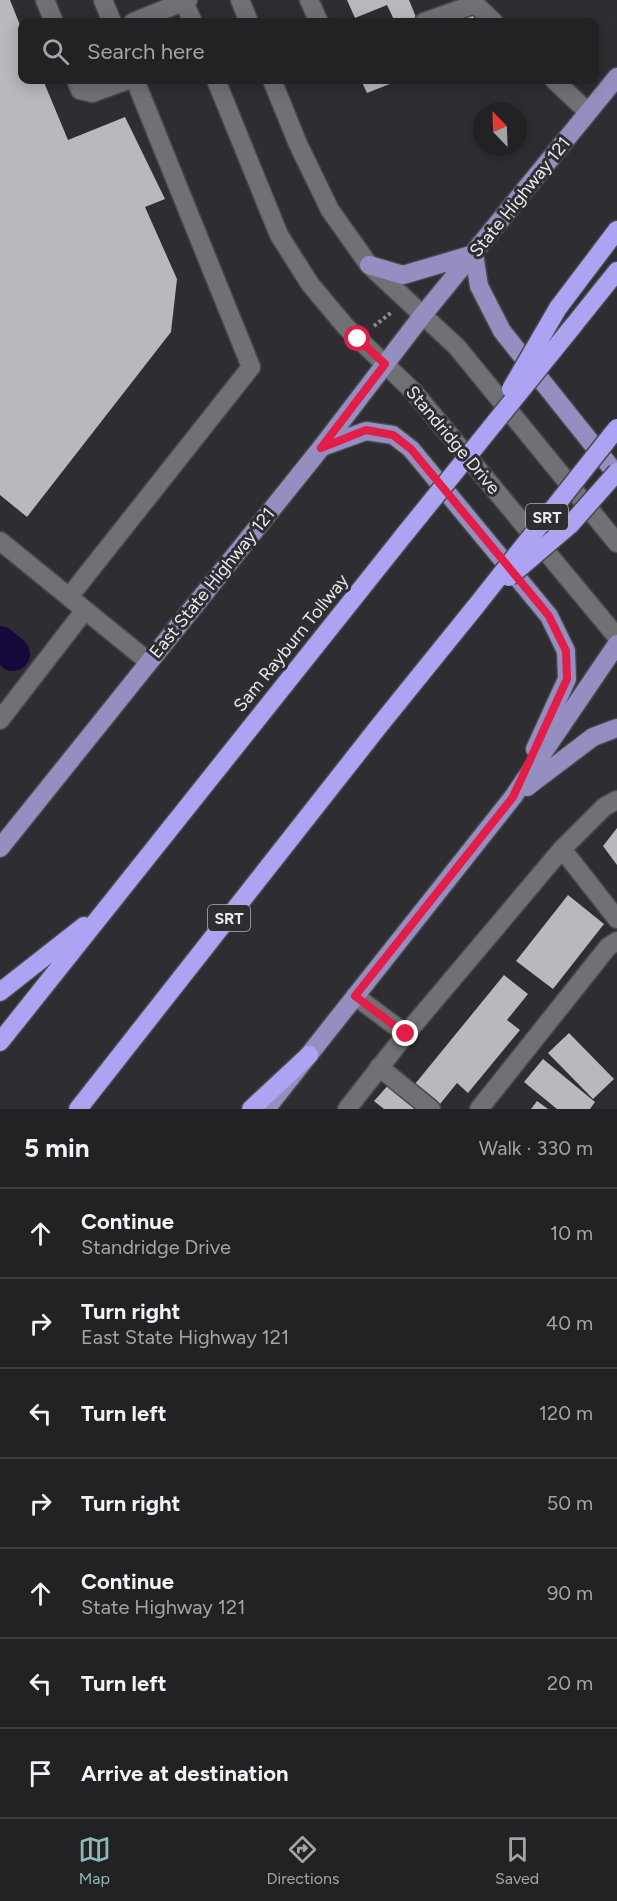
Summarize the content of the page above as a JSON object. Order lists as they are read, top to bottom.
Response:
{
  "streets": {
    "highway": ["SRT", "Sam Rayburn Tollway"],
    "main road": ["State Highway 121", "East State Highway 121"],
    "street": ["Standridge Drive"]
  },
  "crossings": [
    ["State Highway 121", "East State Highway 121"],
    ["Standridge Drive", "East State Highway 121"]
  ],
  "north": "top left",
  "page": {
    "search": "Search here",
    "heading": ["5 min", "Walk · 330 m"],
    "list": [
      ["Continue", "Standridge Drive", "10 m"],
      ["Turn right", "East State Highway 121", "40 m"],
      ["Turn left", "120 m"],
      ["Turn right", "50 m"],
      ["Continue", "State Highway 121", "90 m"],
      ["Turn left", "20 m"],
      "Arrive at destination"
    ],
    "nav": ["Map", "Directions", "Saved"]
  }
}
